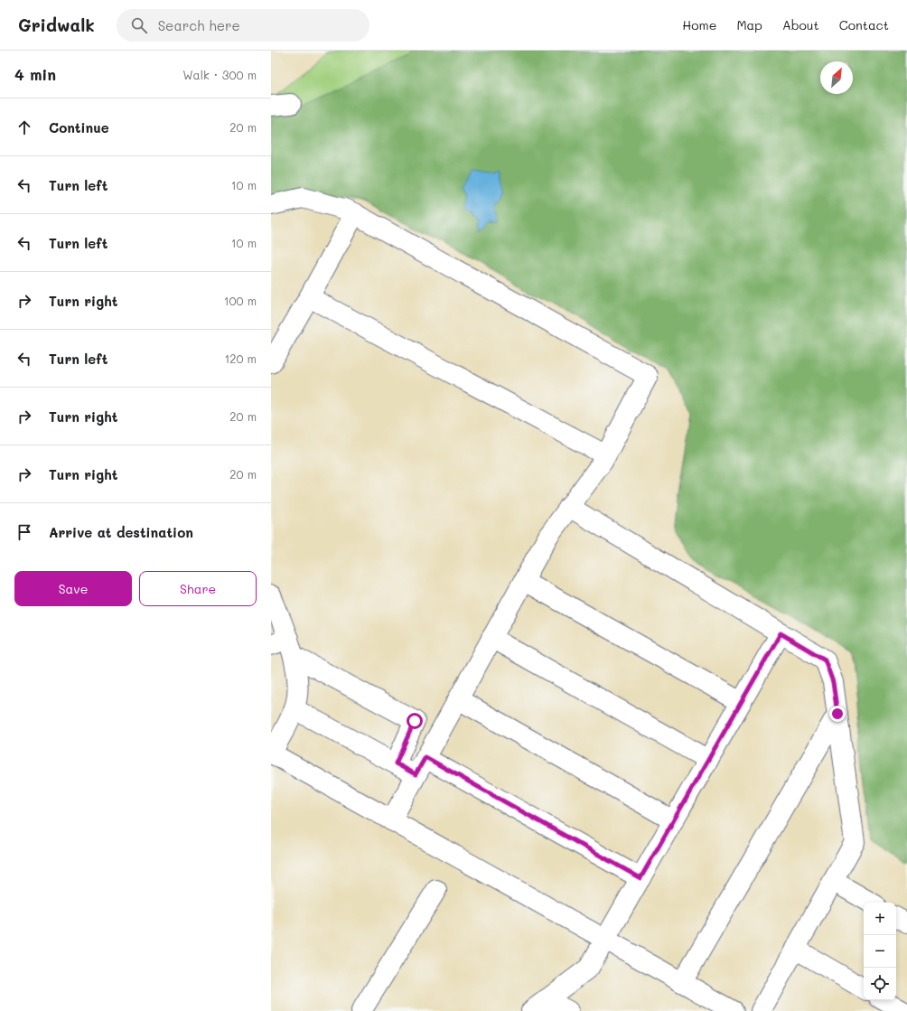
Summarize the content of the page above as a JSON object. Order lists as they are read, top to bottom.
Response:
{
  "north": "top right",
  "page": {
    "header": "Gridwalk",
    "search": "Search here",
    "nav": [
      "Home",
      "Map",
      "About",
      "Contact"
    ],
    "heading": ["4 min", "Walk · 300 m"],
    "list": [
      ["Continue", "20 m"],
      ["Turn left", "10 m"],
      ["Turn left", "10 m"],
      ["Turn right", "100 m"],
      ["Turn left", "120 m"],
      ["Turn right", "20 m"],
      ["Turn right", "20 m"],
      "Arrive at destination"
    ],
    "buttons": ["Save", "Share"],
    "map_buttons": ["+", "−"]
  }
}
